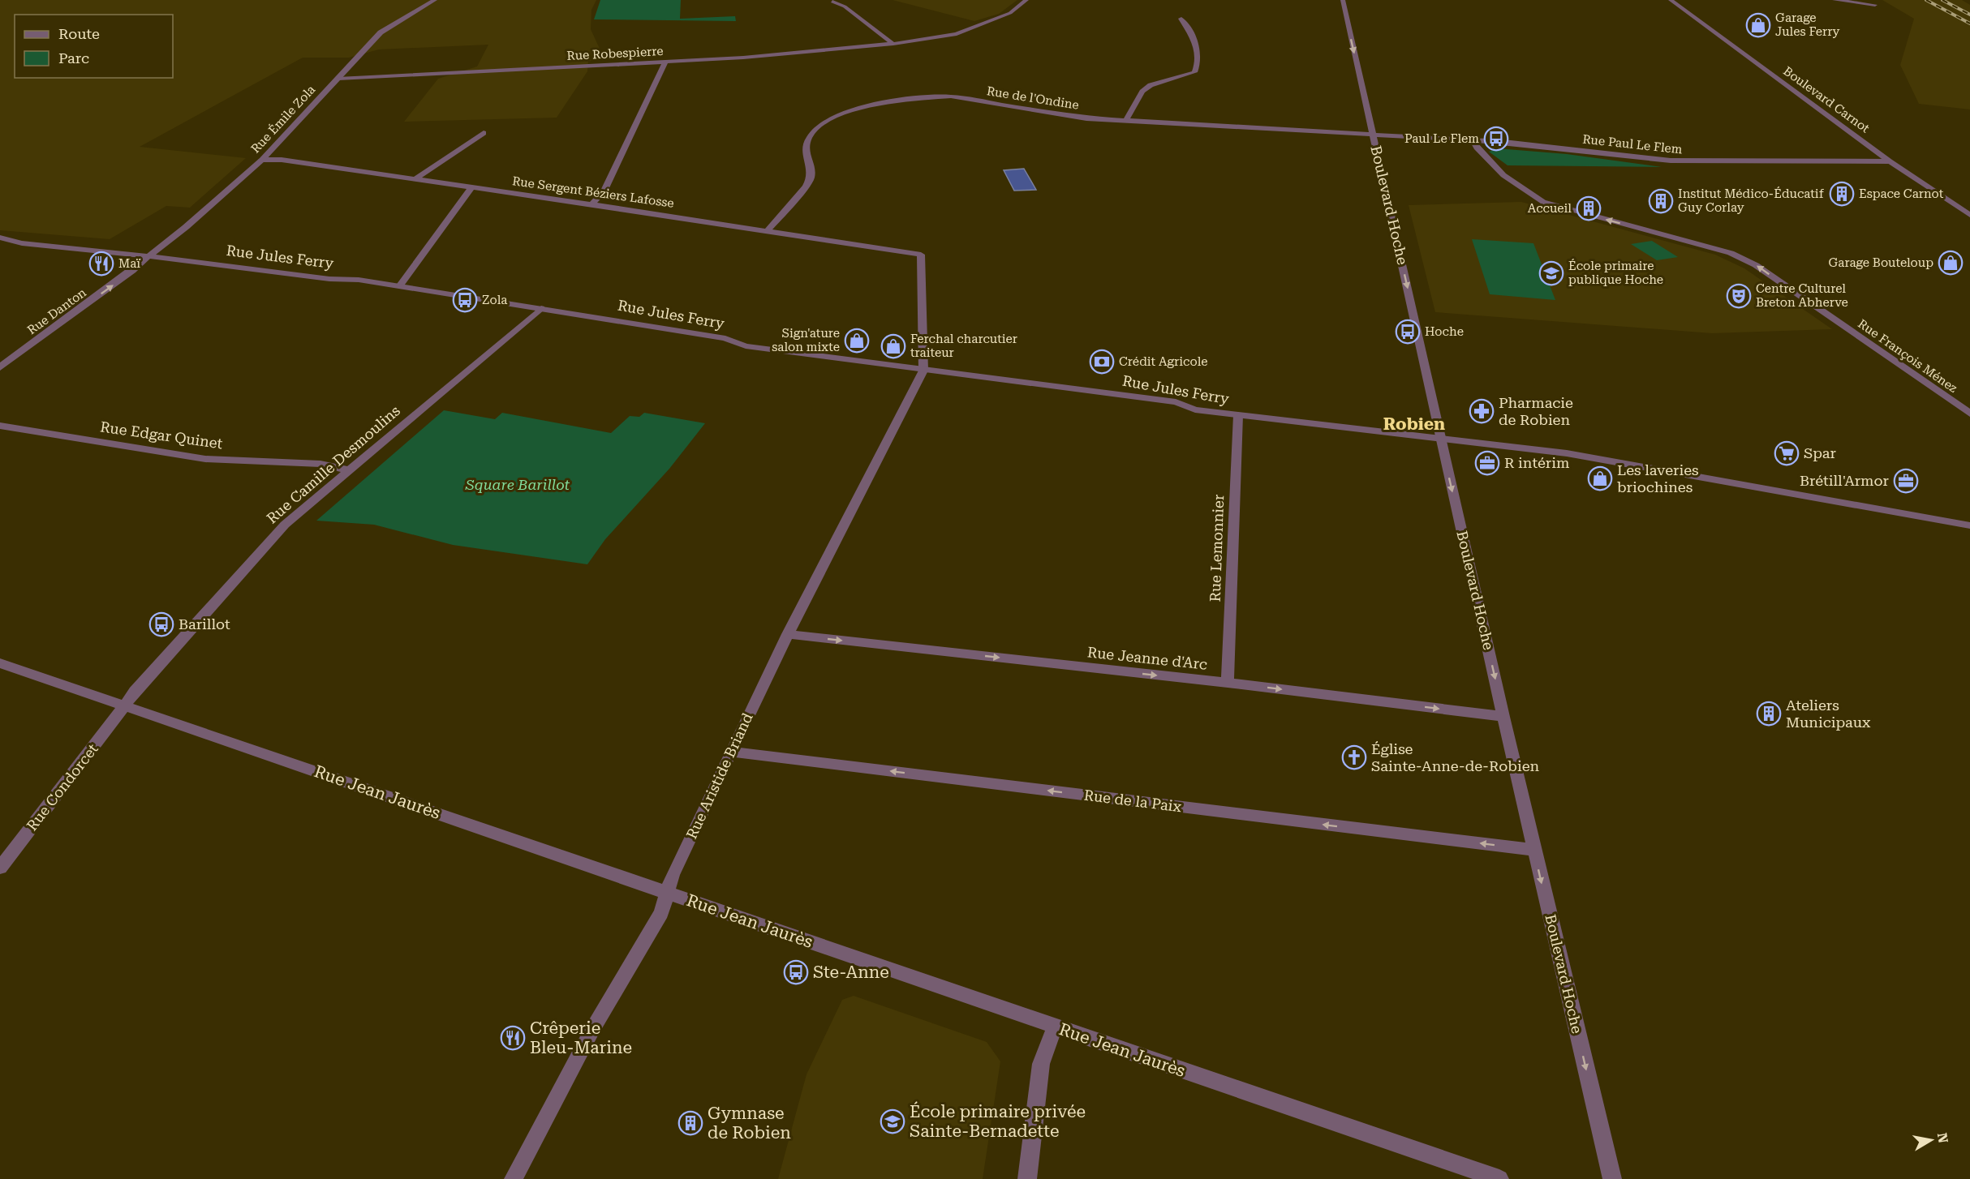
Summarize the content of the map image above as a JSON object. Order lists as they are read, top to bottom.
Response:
{
  "streets": {
    "street": [
      "Rue Robespierre",
      "Rue de l'Ondine",
      "Boulevard Carnot",
      "Rue Émile Zola",
      "Rue Paul Le Flem",
      "Rue Sergent Béziers Lafosse",
      "Boulevard Hoche",
      "Rue Jules Ferry",
      "Rue Danton",
      "Rue François Ménez",
      "Rue Edgar Quinet",
      "Rue Camille Desmoulins",
      "Rue Lemonnier",
      "Rue Jeanne d'Arc",
      "Rue Aristide Briand",
      "Rue Condorcet",
      "Rue Jean Jaurès",
      "Rue de la Paix"
    ]
  },
  "crossings": [
    ["Rue Robespierre", "Rue Émile Zola"],
    ["Rue de l'Ondine", "Rue Paul Le Flem"],
    ["Rue de l'Ondine", "Rue Sergent Béziers Lafosse"],
    ["Rue de l'Ondine", "Boulevard Hoche"],
    ["Boulevard Carnot", "Rue Paul Le Flem"],
    ["Rue Émile Zola", "Rue Sergent Béziers Lafosse"],
    ["Rue Émile Zola", "Rue Jules Ferry"],
    ["Rue Émile Zola", "Rue Danton"],
    ["Rue Paul Le Flem", "Boulevard Hoche"],
    ["Rue Paul Le Flem", "Rue François Ménez"],
    ["Rue Sergent Béziers Lafosse", "Rue Jules Ferry"],
    ["Rue Sergent Béziers Lafosse", "Rue Aristide Briand"],
    ["Boulevard Hoche", "Rue Jules Ferry"],
    ["Boulevard Hoche", "Rue Jeanne d'Arc"],
    ["Boulevard Hoche", "Rue de la Paix"],
    ["Rue Jules Ferry", "Rue Danton"],
    ["Rue Jules Ferry", "Rue Camille Desmoulins"],
    ["Rue Jules Ferry", "Rue Lemonnier"],
    ["Rue Jules Ferry", "Rue Aristide Briand"],
    ["Rue Edgar Quinet", "Rue Camille Desmoulins"],
    ["Rue Camille Desmoulins", "Rue Condorcet"],
    ["Rue Camille Desmoulins", "Rue Jean Jaurès"],
    ["Rue Lemonnier", "Rue Jeanne d'Arc"],
    ["Rue Jeanne d'Arc", "Rue Aristide Briand"],
    ["Rue Aristide Briand", "Rue Jean Jaurès"],
    ["Rue Aristide Briand", "Rue de la Paix"],
    ["Rue Condorcet", "Rue Jean Jaurès"]
  ],
  "one_way": [
    "Boulevard Hoche",
    "Rue Danton",
    "Rue François Ménez",
    "Rue Jeanne d'Arc",
    "Rue de la Paix"
  ],
  "districts": ["Robien"],
  "parks": ["Square Barillot"],
  "places": {
    "shop": [
      "Garage Jules Ferry",
      "Garage Bouteloup",
      "Sign'ature salon mixte",
      "Ferchal charcutier traiteur",
      "Les laveries briochines"
    ],
    "bus stop": [
      "Paul Le Flem",
      "Zola",
      "Hoche",
      "Barillot",
      "Ste-Anne"
    ],
    "building": [
      "Espace Carnot",
      "Institut Médico-Éducatif Guy Corlay",
      "Accueil",
      "Ateliers Municipaux",
      "Gymnase de Robien"
    ],
    "restaurant": ["Maï", "Crêperie Bleu-Marine"],
    "school or university": ["École primaire publique Hoche", "École primaire privée Sainte-Bernadette"],
    "theatre": ["Centre Culturel Breton Abherve"],
    "bank": ["Crédit Agricole"],
    "pharmacy": ["Pharmacie de Robien"],
    "supermarket": ["Spar"],
    "office": ["R intérim", "Brétill'Armor"],
    "church": ["Église Sainte-Anne-de-Robien"]
  },
  "legend": ["Route", "Parc"],
  "north": "right"
}
